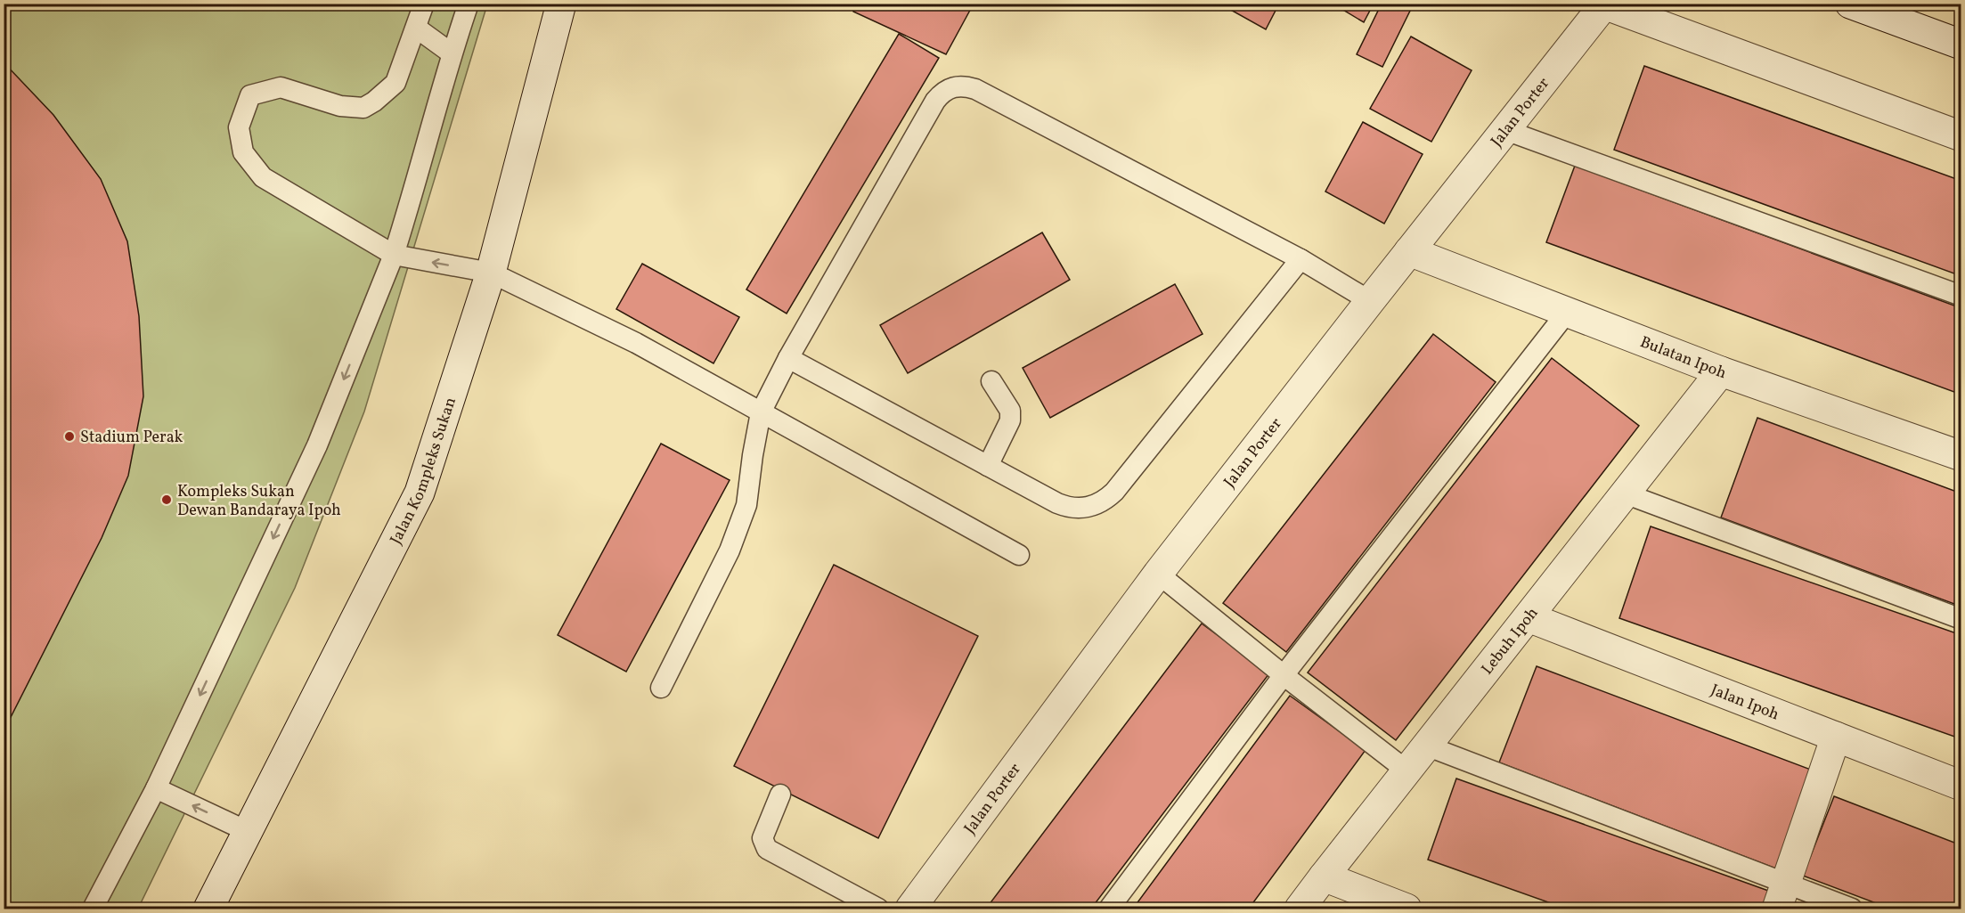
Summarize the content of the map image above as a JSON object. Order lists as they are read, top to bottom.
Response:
{
  "streets": {
    "street": [
      "Jalan Porter",
      "Bulatan Ipoh",
      "Jalan Kompleks Sukan",
      "Lebuh Ipoh",
      "Jalan Ipoh"
    ]
  },
  "crossings": [
    ["Jalan Porter", "Bulatan Ipoh"],
    ["Bulatan Ipoh", "Lebuh Ipoh"],
    ["Lebuh Ipoh", "Jalan Ipoh"]
  ],
  "places": ["Stadium Perak", "Kompleks Sukan Dewan Bandaraya Ipoh"]
}
